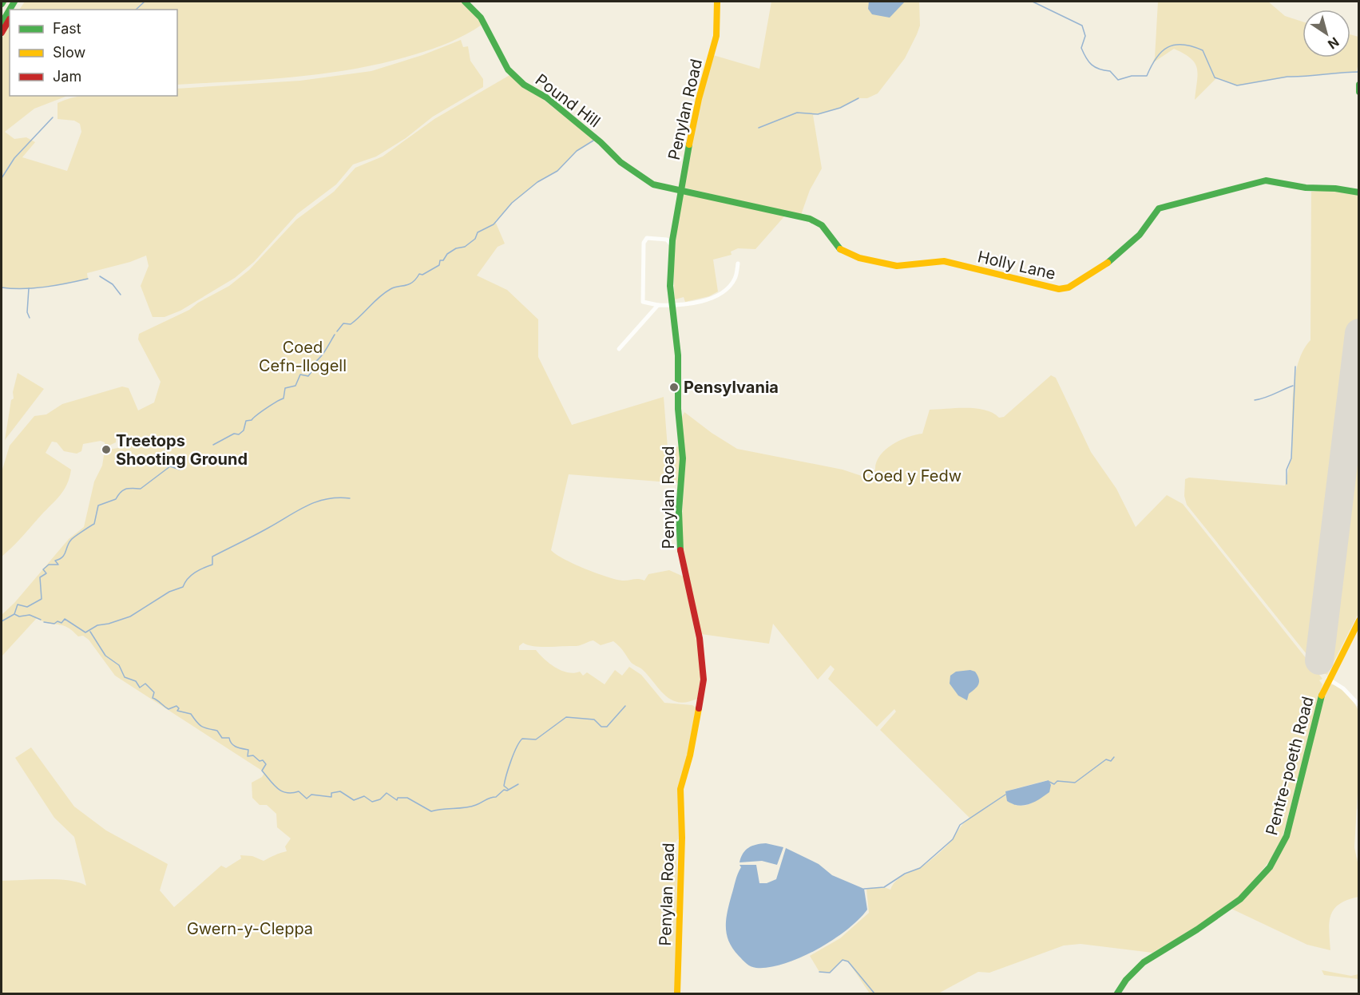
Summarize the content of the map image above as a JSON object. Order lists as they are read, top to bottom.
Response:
{
  "streets": {
    "main road": [
      "Pound Hill",
      "Penylan Road",
      "Holly Lane",
      "Pentre-poeth Road"
    ]
  },
  "crossings": [
    ["Pound Hill", "Penylan Road"],
    ["Pound Hill", "Holly Lane"],
    ["Penylan Road", "Holly Lane"]
  ],
  "parks": ["Coed Cefn-llogell", "Coed y Fedw", "Gwern-y-Cleppa"],
  "places": ["Pensylvania", "Treetops Shooting Ground"],
  "legend": ["Fast", "Slow", "Jam"],
  "north": "bottom right"
}
